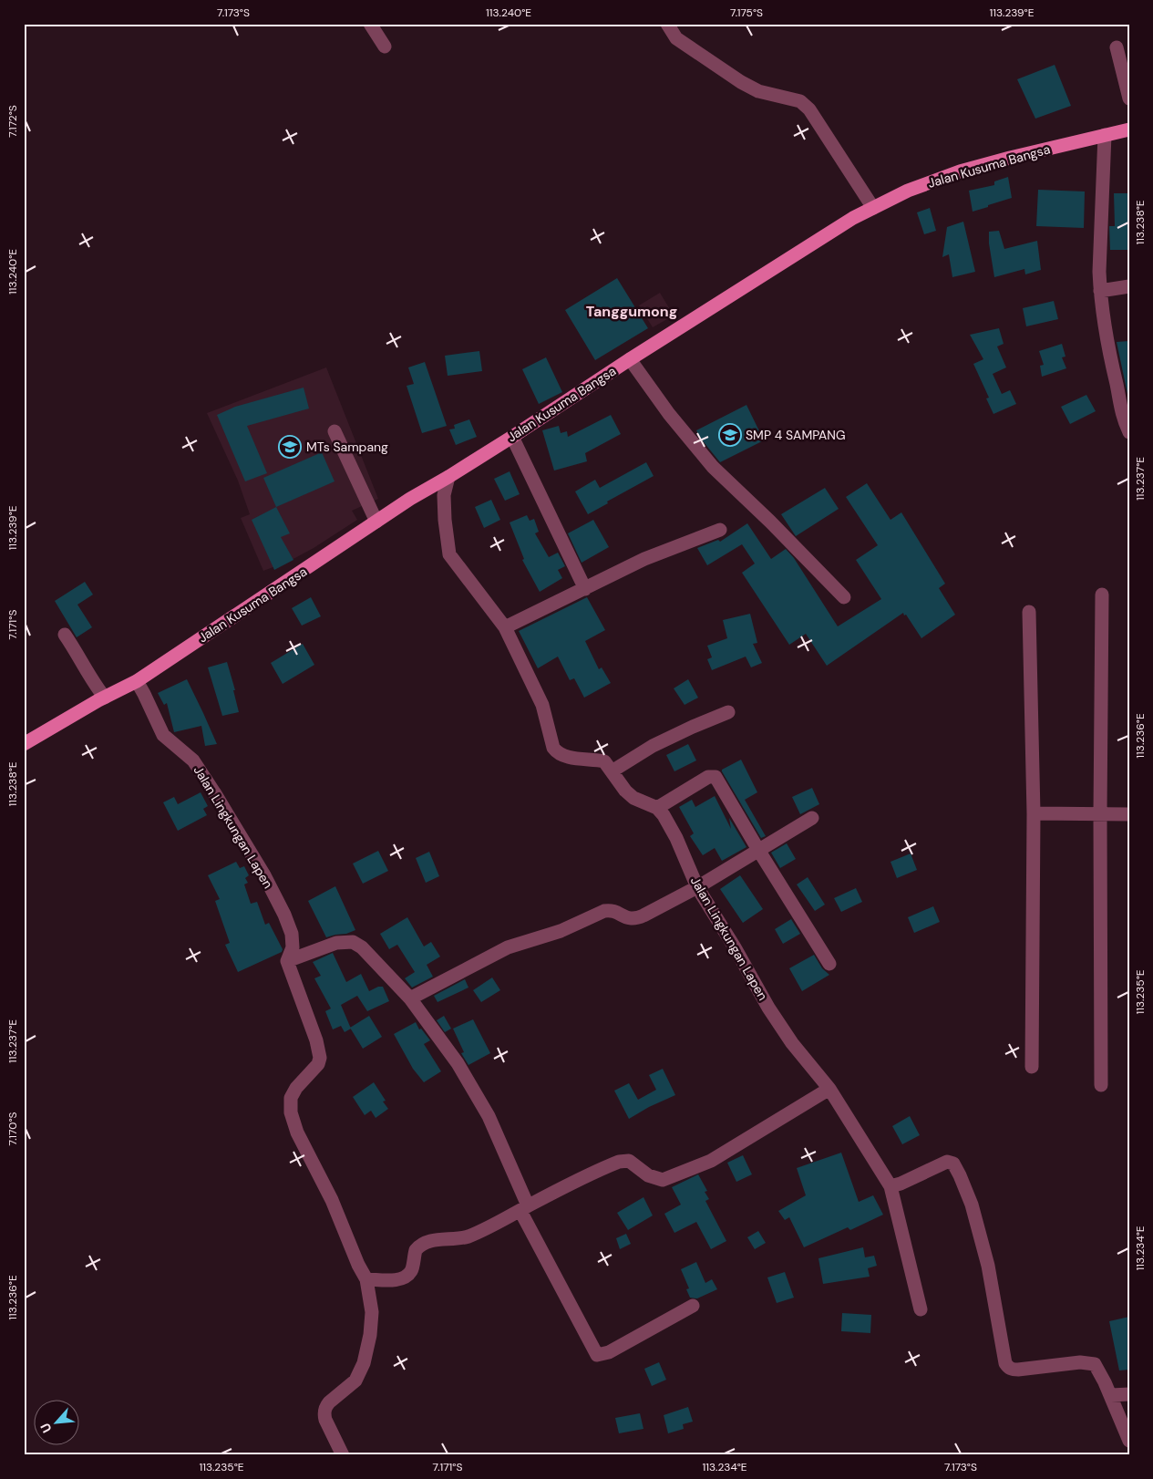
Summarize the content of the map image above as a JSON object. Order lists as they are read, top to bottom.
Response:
{
  "streets": {
    "main road": ["Jalan Kusuma Bangsa"],
    "street": ["Jalan Lingkungan Lapen"]
  },
  "crossings": [
    ["Jalan Kusuma Bangsa", "Jalan Lingkungan Lapen"]
  ],
  "districts": ["Tanggumong"],
  "places": {
    "school or university": ["SMP 4 SAMPANG", "MTs Sampang"]
  },
  "north": "bottom left",
  "coordinates": [
    "7.173°S",
    "113.240°E",
    "7.175°S",
    "113.239°E",
    "7.172°S",
    "113.238°E",
    "113.237°E",
    "7.171°S",
    "113.236°E",
    "113.235°E",
    "7.170°S",
    "113.234°E"
  ]
}
